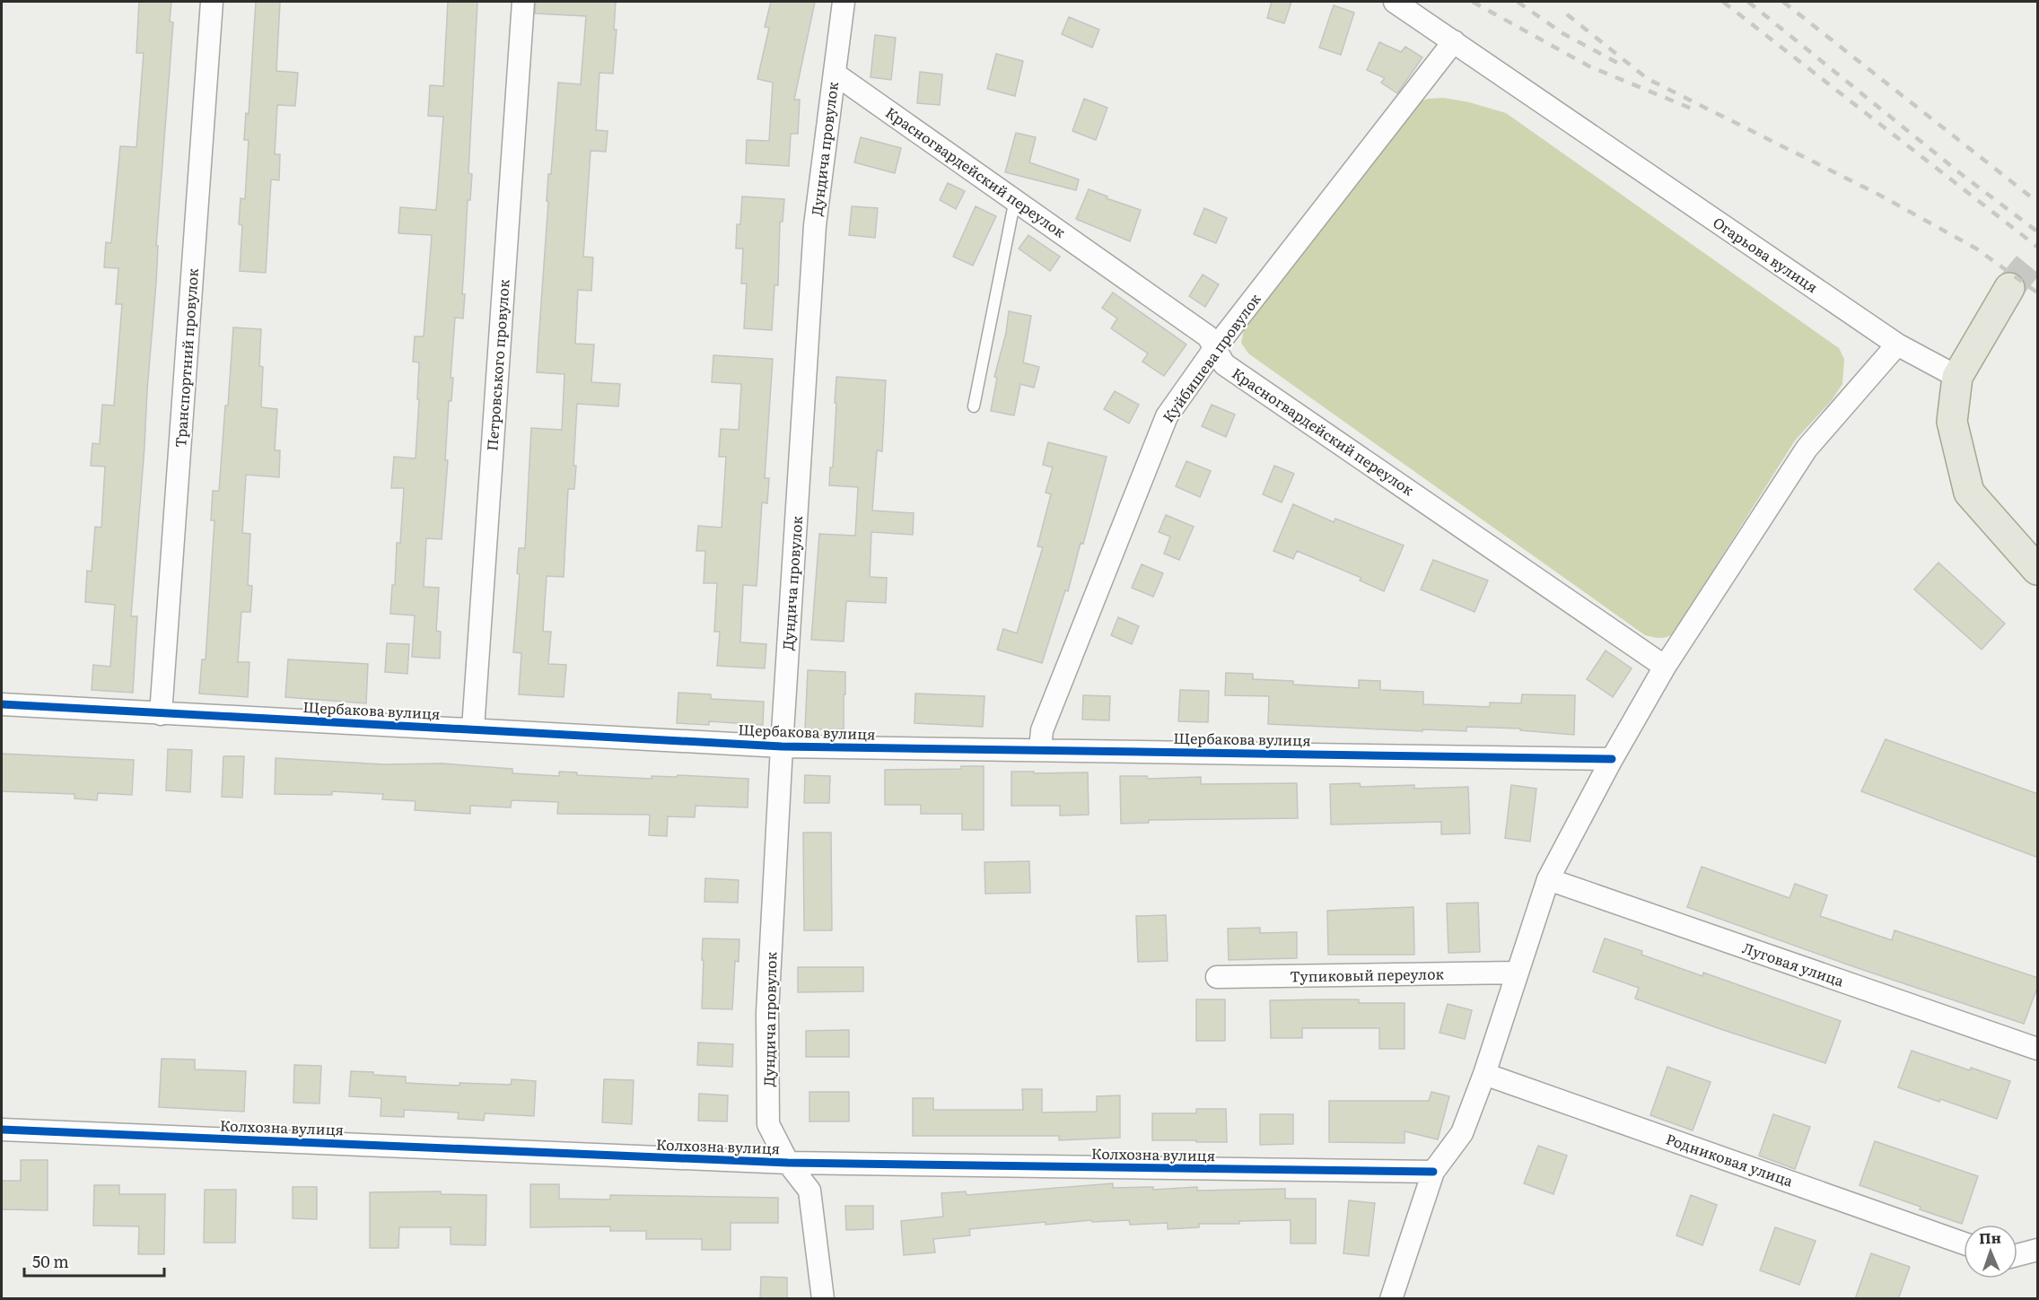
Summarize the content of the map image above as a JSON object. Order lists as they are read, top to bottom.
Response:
{
  "streets": {
    "street": [
      "Дундича провулок",
      "Красногвардейский переулок",
      "Огарьова вулиця",
      "Транспортний провулок",
      "Куйбишева провулок",
      "Петровського провулок",
      "Щербакова вулиця",
      "Луговая улица",
      "Тупиковый переулок",
      "Колхозна вулиця",
      "Родниковая улица"
    ]
  },
  "crossings": [
    ["Дундича провулок", "Красногвардейский переулок"],
    ["Дундича провулок", "Щербакова вулиця"],
    ["Дундича провулок", "Колхозна вулиця"],
    ["Красногвардейский переулок", "Куйбишева провулок"],
    ["Огарьова вулиця", "Куйбишева провулок"],
    ["Транспортний провулок", "Щербакова вулиця"],
    ["Куйбишева провулок", "Щербакова вулиця"],
    ["Петровського провулок", "Щербакова вулиця"]
  ],
  "scale_bar": "50 m",
  "north": "top"
}
